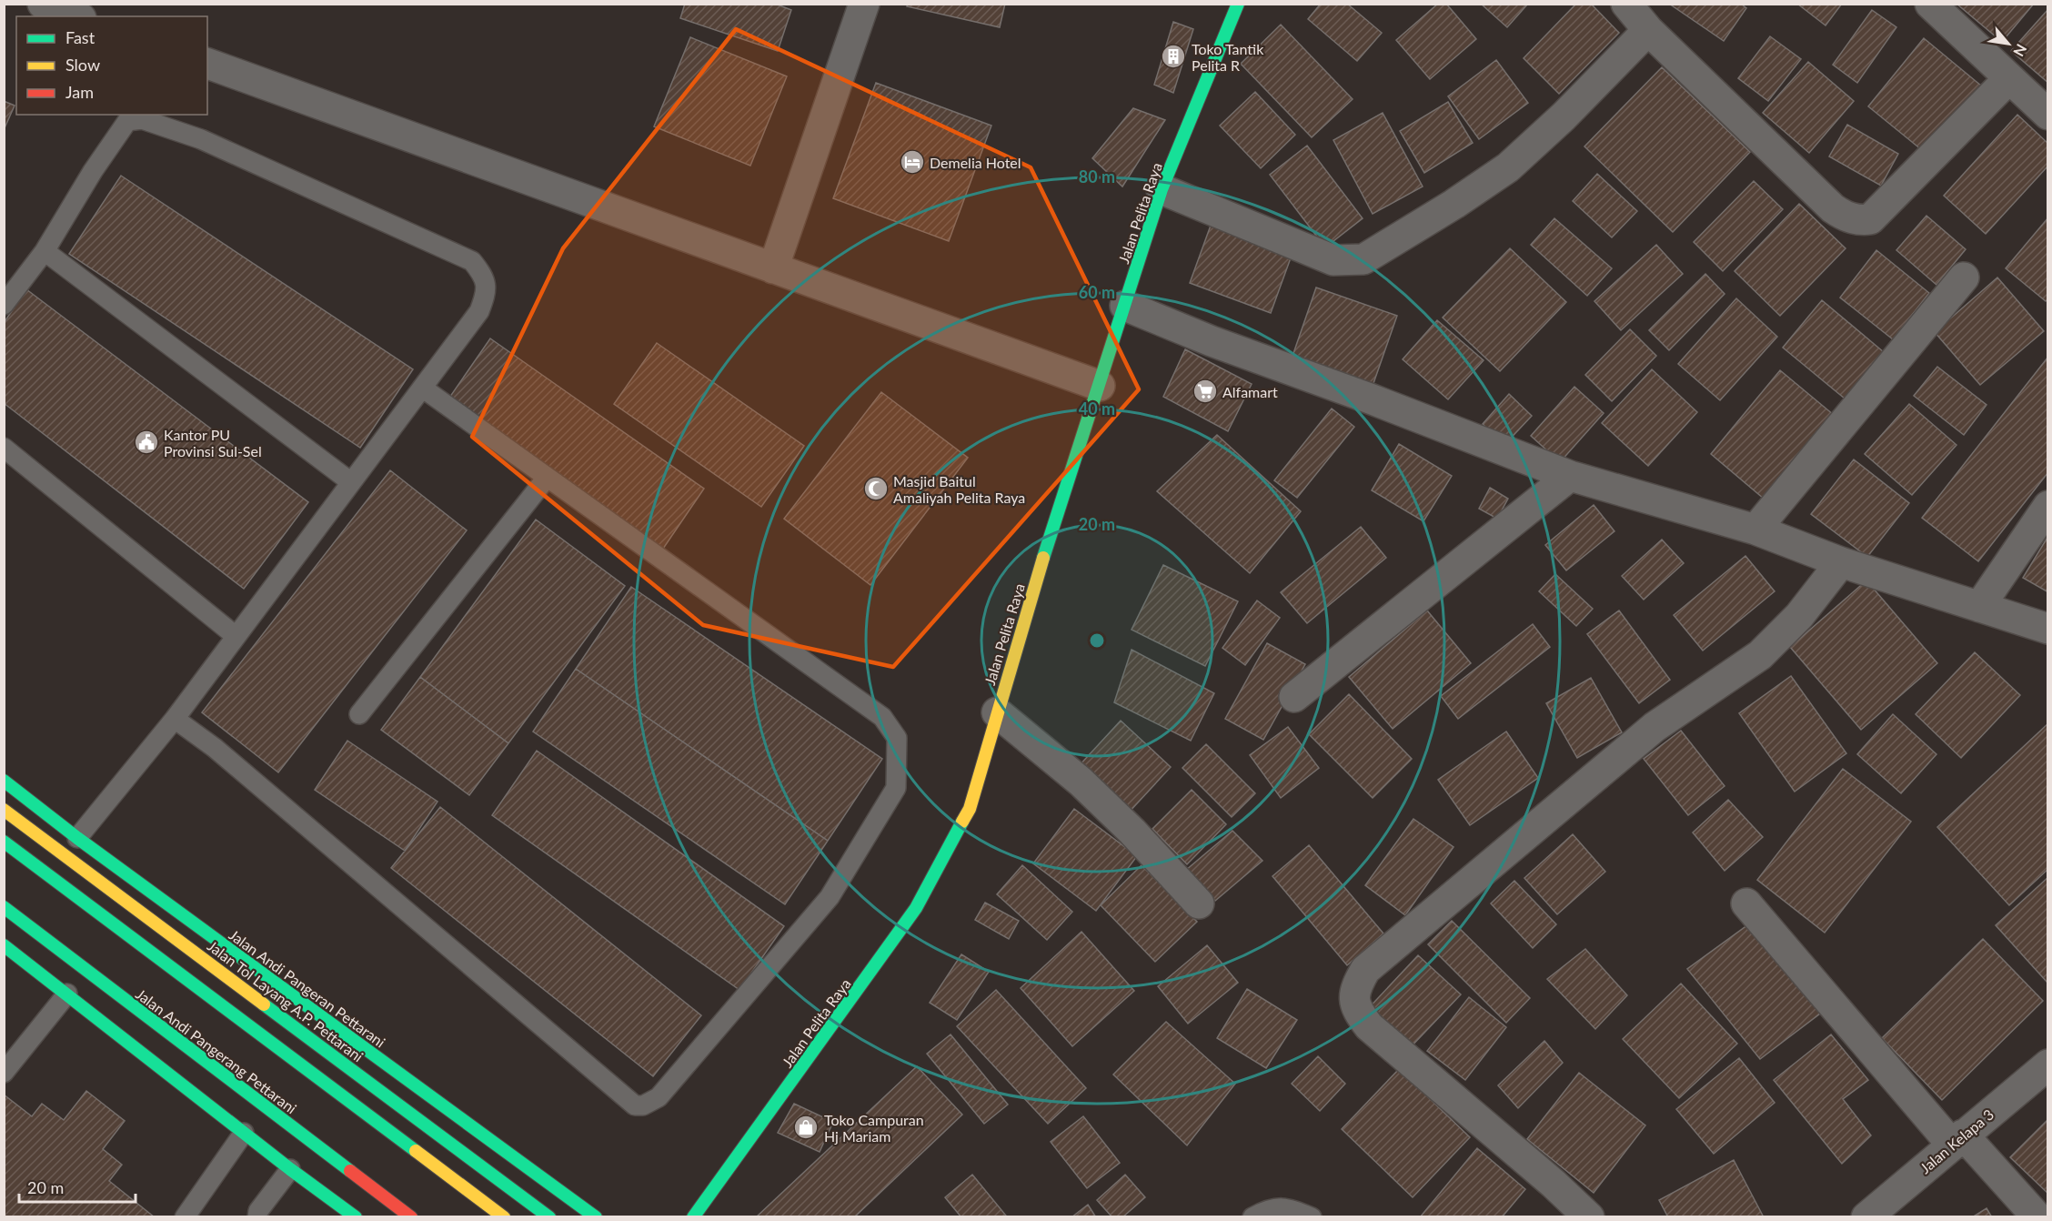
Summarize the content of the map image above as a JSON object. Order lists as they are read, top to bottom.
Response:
{
  "streets": {
    "main road": [
      "Jalan Pelita Raya",
      "Jalan Andi Pangeran Pettarani",
      "Jalan Tol Layang A.P. Pettarani",
      "Jalan Andi Pangerang Pettarani"
    ],
    "street": ["Jalan Kelapa 3"]
  },
  "places": {
    "building": ["Toko Tantik Pelita R"],
    "hotel": ["Demelia Hotel"],
    "supermarket": ["Alfamart"],
    "public building": ["Kantor PU Provinsi Sul-Sel"],
    "mosque": ["Masjid Baitul Amaliyah Pelita Raya"],
    "shop": ["Toko Campuran Hj Mariam"]
  },
  "legend": ["Fast", "Slow", "Jam"],
  "scale_bar": "20 m",
  "north": "bottom right",
  "rings": [
    "80 m",
    "60 m",
    "40 m",
    "20 m"
  ]
}
